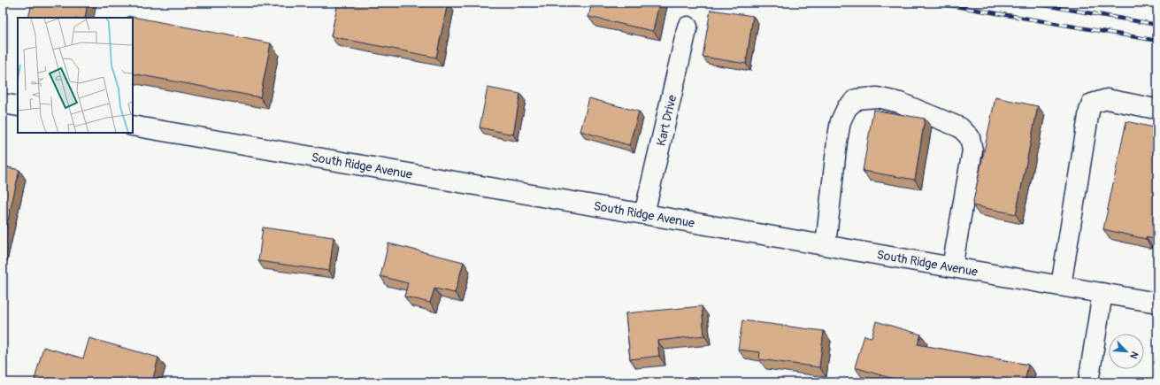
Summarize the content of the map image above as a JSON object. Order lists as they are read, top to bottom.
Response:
{
  "streets": {
    "street": ["Kart Drive", "South Ridge Avenue"]
  },
  "crossings": [
    ["Kart Drive", "South Ridge Avenue"]
  ],
  "north": "bottom right"
}
